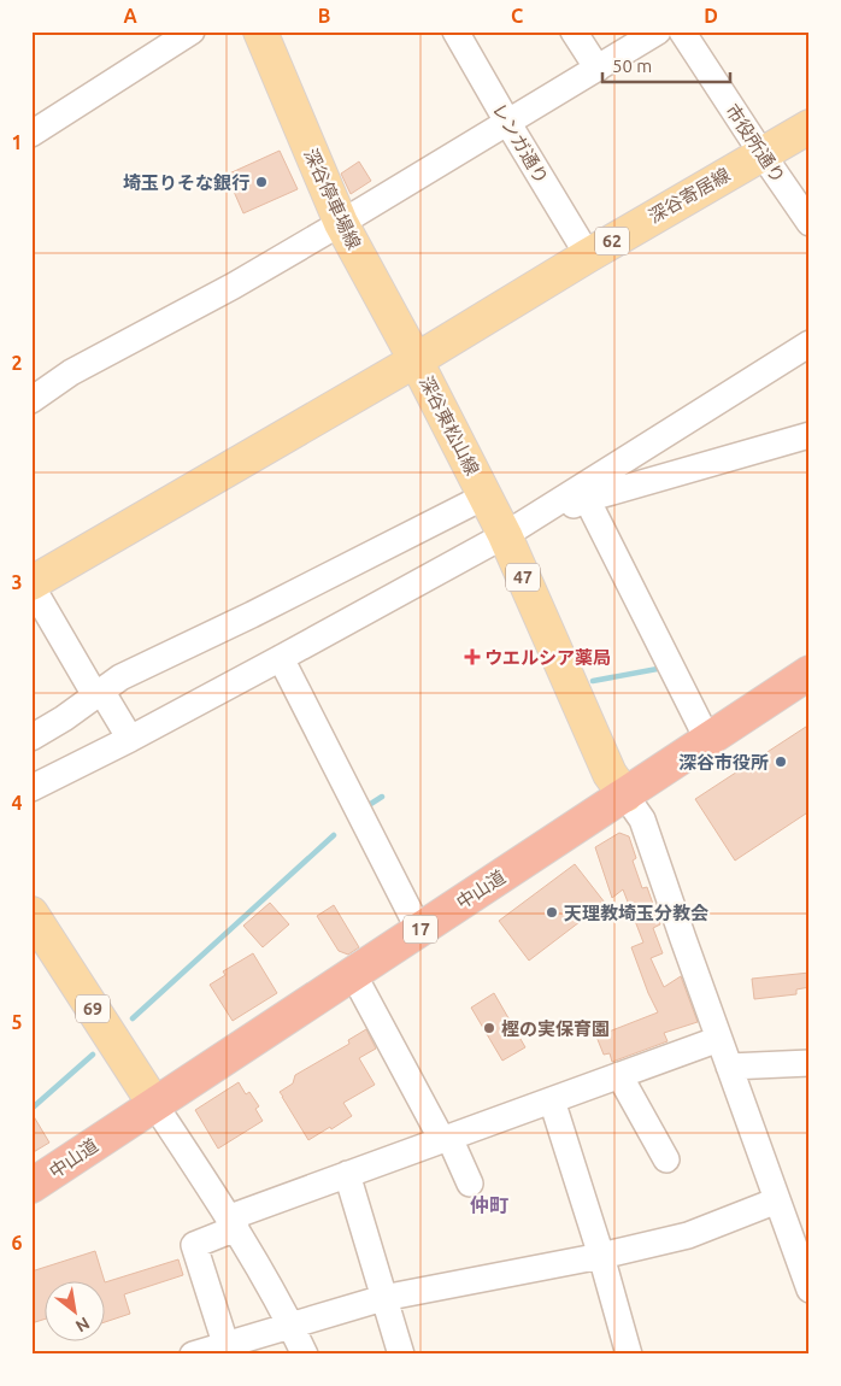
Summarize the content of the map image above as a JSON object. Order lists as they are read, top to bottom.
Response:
{
  "streets": {
    "highway": ["中山道", "17"],
    "main road": [
      "深谷寄居線",
      "深谷停車場線",
      "62",
      "深谷東松山線",
      "47",
      "69"
    ],
    "street": ["レンガ通り", "市役所通り"]
  },
  "crossings": [
    ["レンガ通り", "深谷寄居線"],
    ["市役所通り", "深谷寄居線"],
    ["深谷寄居線", "深谷停車場線"],
    ["深谷寄居線", "深谷東松山線"],
    ["深谷停車場線", "深谷東松山線"],
    ["深谷東松山線", "中山道"],
    ["中山道", "69"]
  ],
  "districts": ["仲町"],
  "places": {
    "other": [
      "埼玉りそな銀行",
      "深谷市役所",
      "天理教埼玉分教会",
      "樫の実保育園"
    ],
    "health": ["ウエルシア薬局"]
  },
  "scale_bar": "50 m",
  "north": "bottom right",
  "grid": {
    "columns": [
      "A",
      "B",
      "C",
      "D"
    ],
    "rows": [
      "1",
      "2",
      "3",
      "4",
      "5",
      "6"
    ]
  }
}
